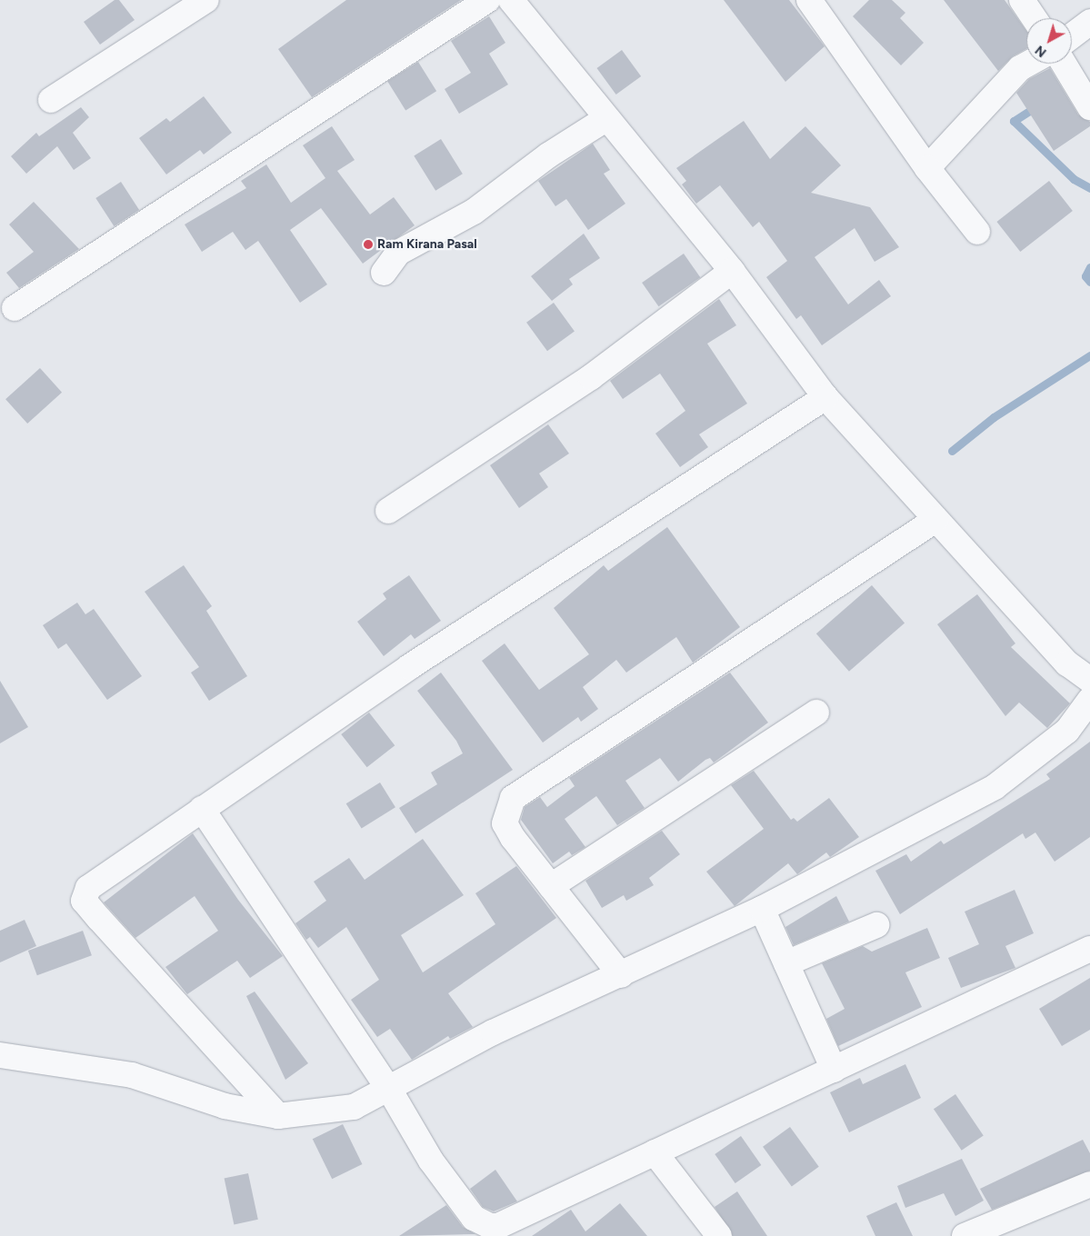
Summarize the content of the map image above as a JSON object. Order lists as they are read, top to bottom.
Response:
{
  "places": ["Ram Kirana Pasal"],
  "north": "bottom left"
}
